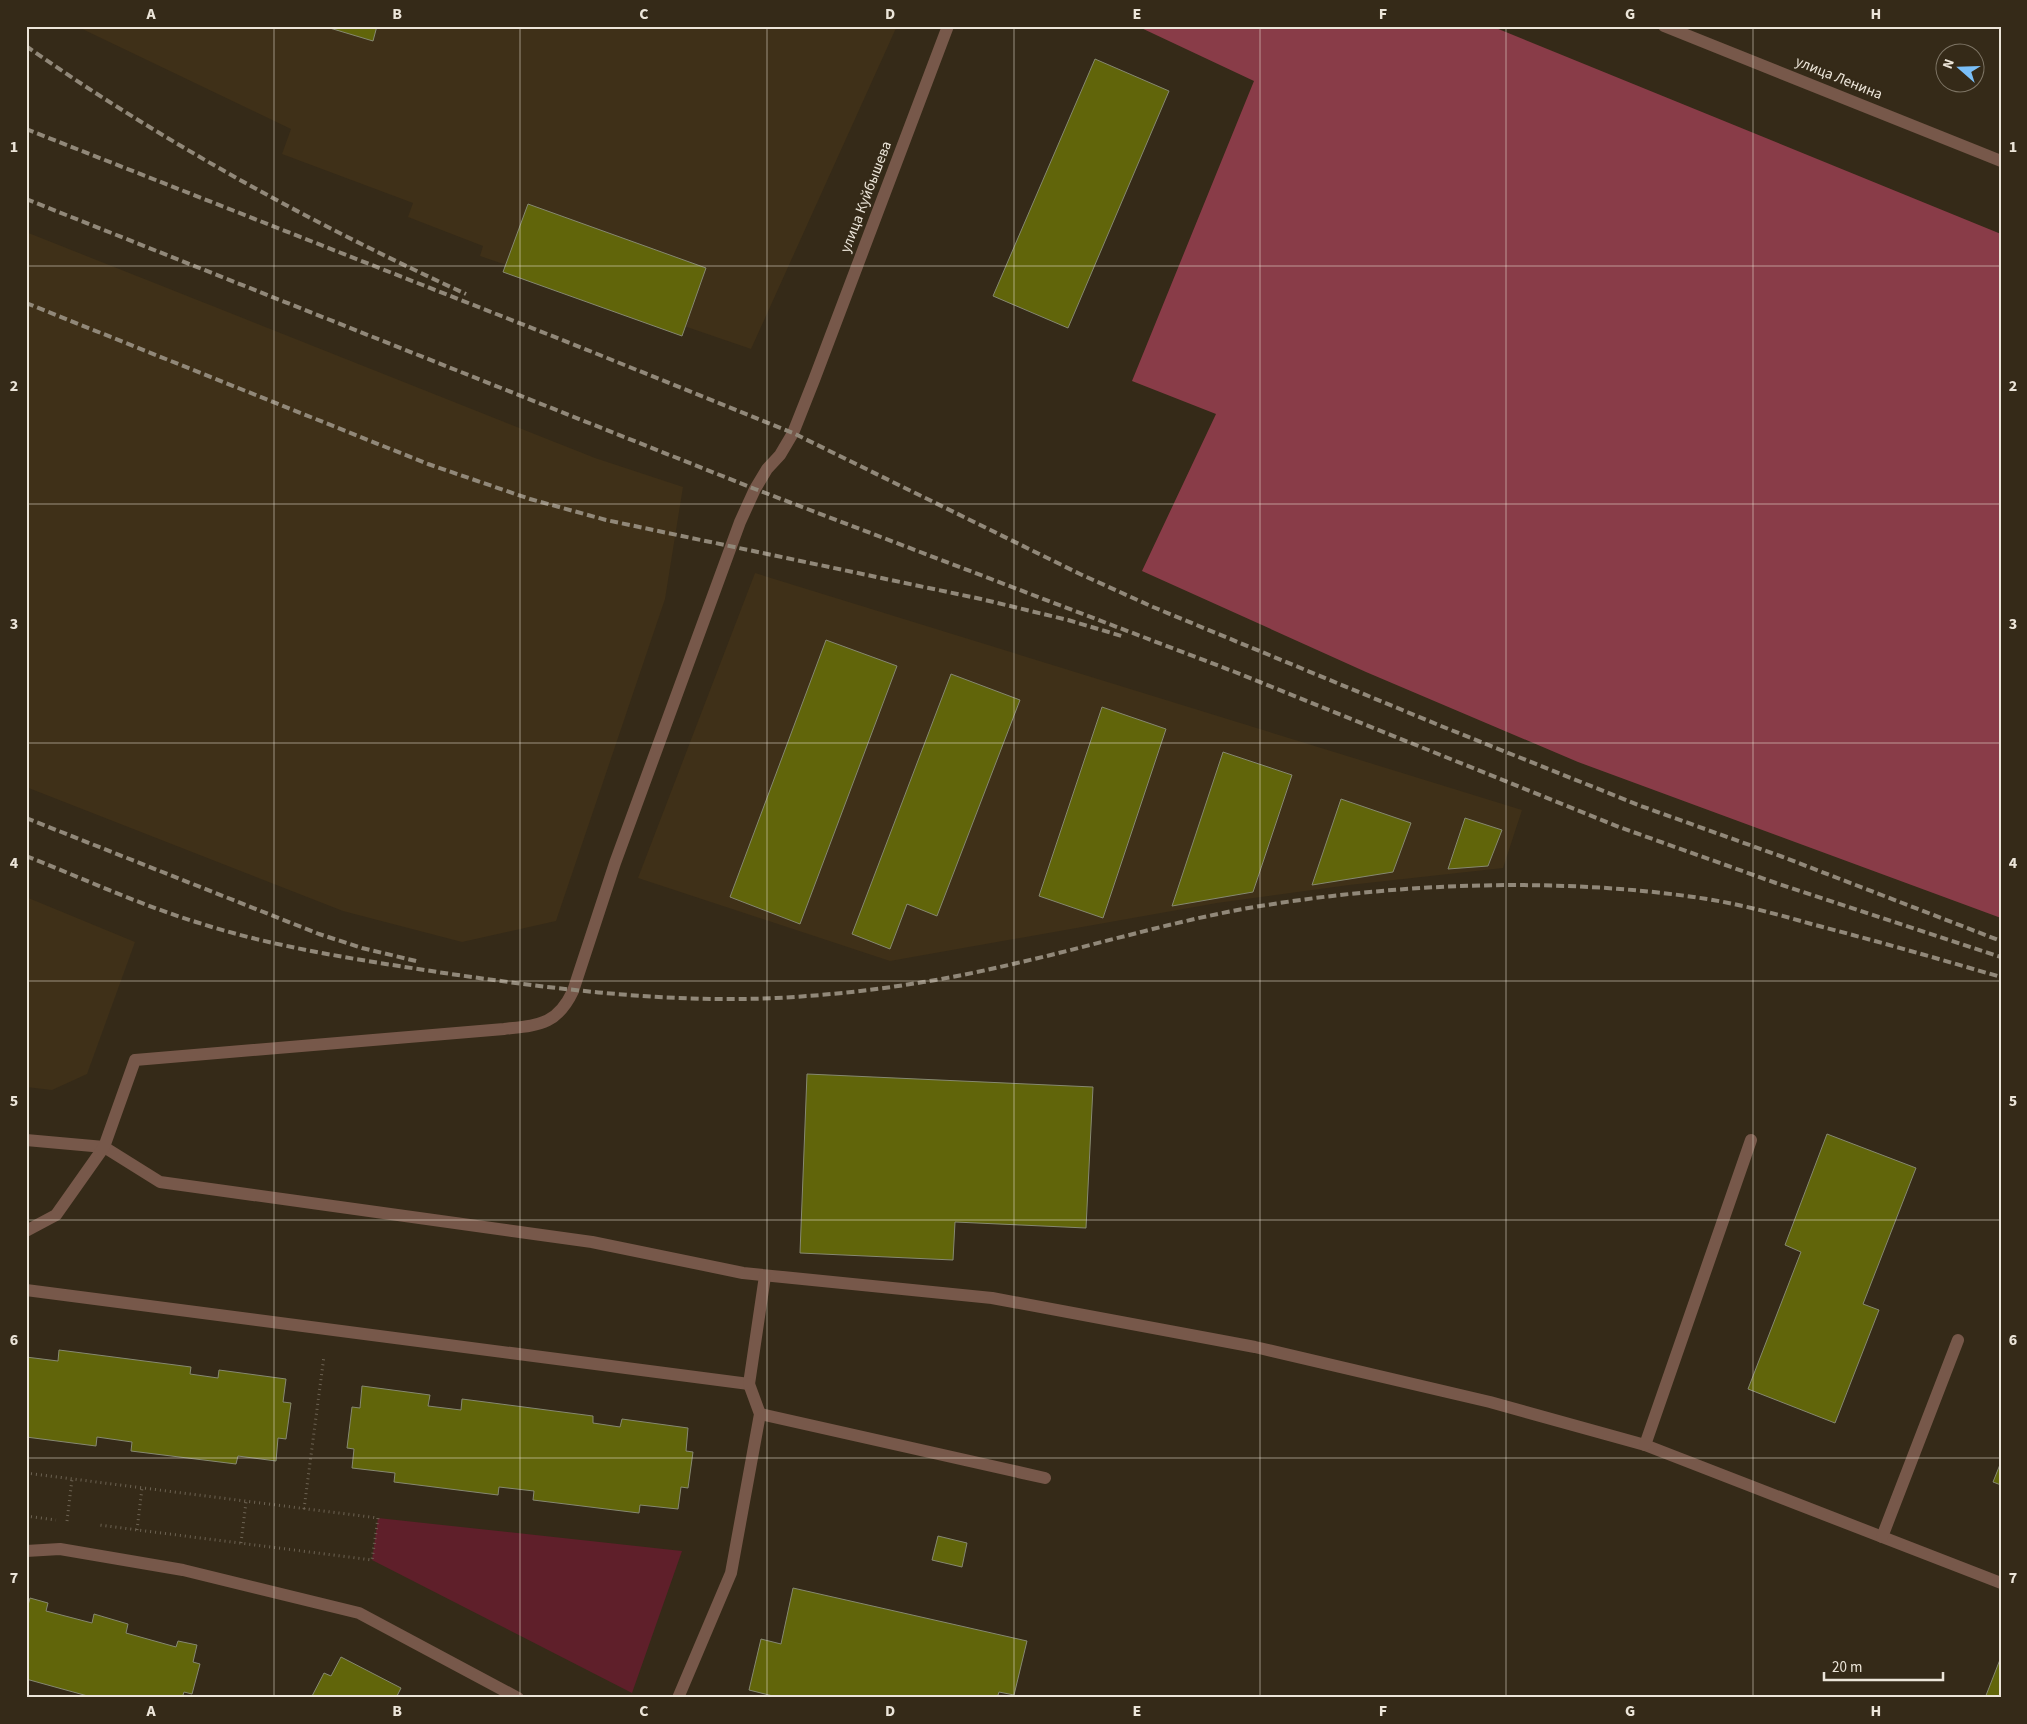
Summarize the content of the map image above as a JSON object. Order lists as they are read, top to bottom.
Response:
{
  "streets": {
    "street": ["улица Ленина", "улица Куйбышева"]
  },
  "scale_bar": "20 m",
  "north": "left",
  "grid": {
    "columns": [
      "A",
      "B",
      "C",
      "D",
      "E",
      "F",
      "G",
      "H"
    ],
    "rows": [
      "1",
      "2",
      "3",
      "4",
      "5",
      "6",
      "7"
    ]
  }
}
